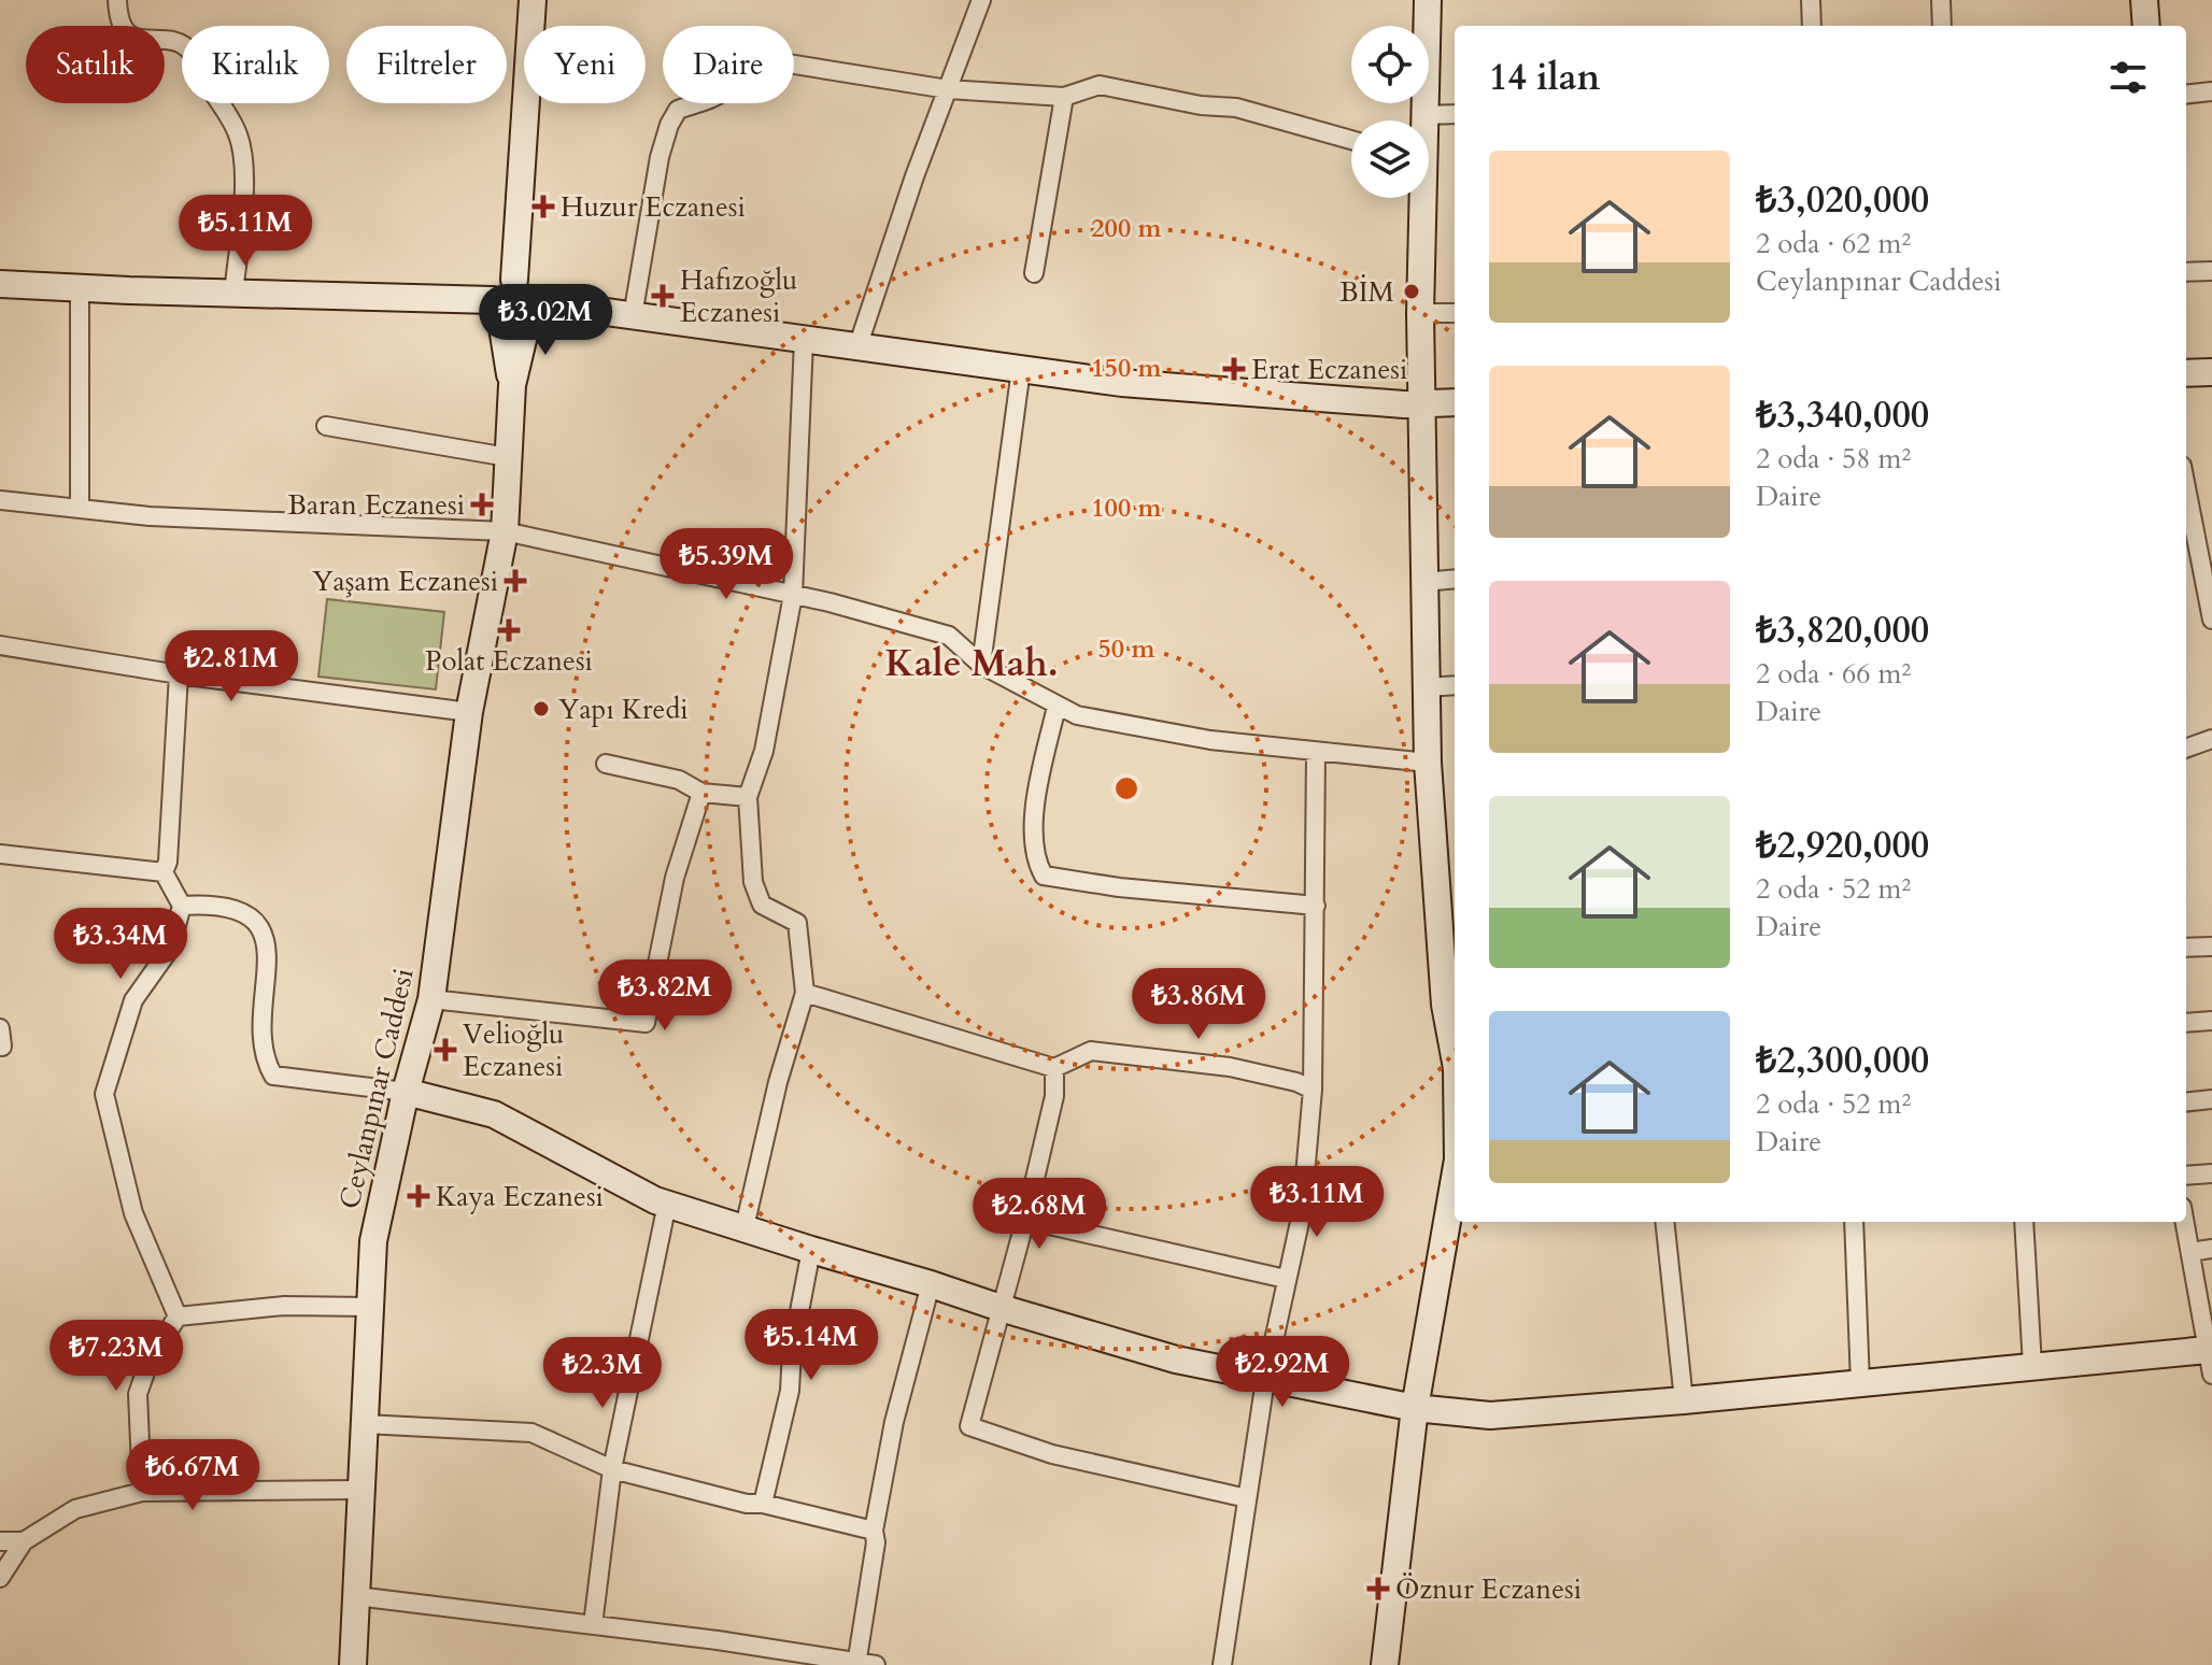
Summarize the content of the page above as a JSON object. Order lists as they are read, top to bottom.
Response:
{
  "streets": {
    "street": ["Ceylanpınar Caddesi"]
  },
  "districts": ["Kale Mah."],
  "places": {
    "health": [
      "Huzur Eczanesi",
      "Hafızoğlu Eczanesi",
      "Erat Eczanesi",
      "Baran Eczanesi",
      "Yaşam Eczanesi",
      "Polat Eczanesi",
      "Velioğlu Eczanesi",
      "Kaya Eczanesi",
      "Öznur Eczanesi"
    ],
    "other": ["BİM", "Yapı Kredi"]
  },
  "page": {
    "chip": [
      "Satılık",
      "Kiralık",
      "Filtreler",
      "Yeni",
      "Daire"
    ],
    "heading": "14 ilan",
    "list": [
      {
        "name": "₺3,020,000",
        "note": "2 oda · 62 m² · Ceylanpınar Caddesi"
      },
      {
        "name": "₺3,340,000",
        "note": "2 oda · 58 m² · Daire"
      },
      {
        "name": "₺3,820,000",
        "note": "2 oda · 66 m² · Daire"
      },
      {
        "name": "₺2,920,000",
        "note": "2 oda · 52 m² · Daire"
      },
      {
        "name": "₺2,300,000",
        "note": "2 oda · 52 m² · Daire"
      }
    ],
    "price": [
      "₺5.11M",
      "₺3.02M",
      "₺5.39M",
      "₺2.81M",
      "₺3.34M",
      "₺3.82M",
      "₺3.86M",
      "₺3.11M",
      "₺2.68M",
      "₺5.14M",
      "₺7.23M",
      "₺2.92M",
      "₺2.3M",
      "₺6.67M"
    ]
  },
  "rings": [
    "200 m",
    "150 m",
    "100 m",
    "50 m"
  ]
}
